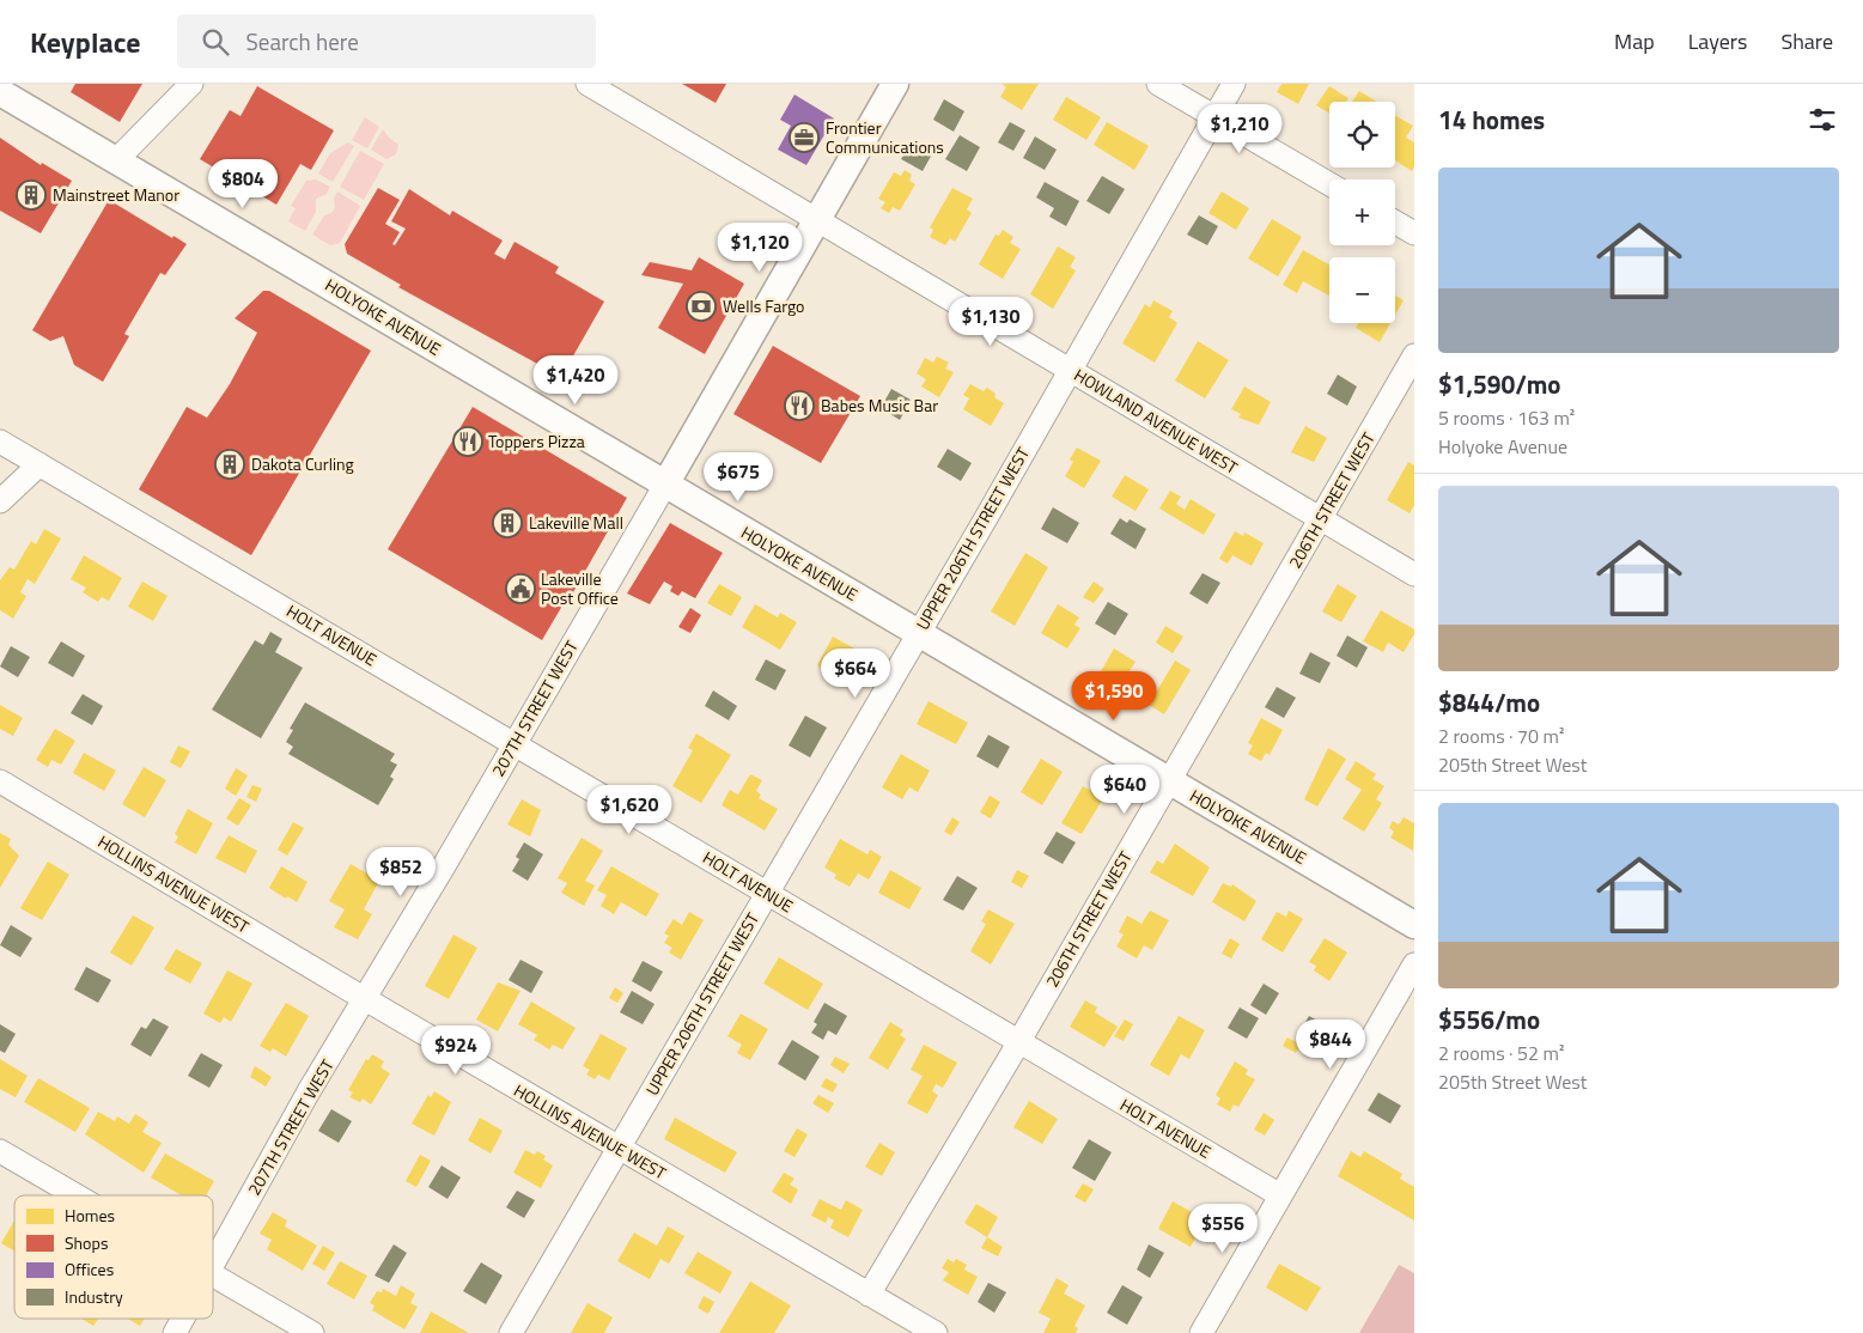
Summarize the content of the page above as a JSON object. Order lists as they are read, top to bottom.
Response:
{
  "streets": {
    "street": [
      "HOLYOKE AVENUE",
      "HOWLAND AVENUE WEST",
      "206TH STREET WEST",
      "UPPER 206TH STREET WEST",
      "HOLT AVENUE",
      "207TH STREET WEST",
      "HOLLINS AVENUE WEST"
    ]
  },
  "crossings": [
    ["HOLYOKE AVENUE", "206TH STREET WEST"],
    ["HOLYOKE AVENUE", "UPPER 206TH STREET WEST"],
    ["HOLYOKE AVENUE", "207TH STREET WEST"],
    ["HOWLAND AVENUE WEST", "206TH STREET WEST"],
    ["HOWLAND AVENUE WEST", "UPPER 206TH STREET WEST"],
    ["HOWLAND AVENUE WEST", "207TH STREET WEST"],
    ["206TH STREET WEST", "HOLT AVENUE"],
    ["206TH STREET WEST", "HOLLINS AVENUE WEST"],
    ["UPPER 206TH STREET WEST", "HOLT AVENUE"],
    ["UPPER 206TH STREET WEST", "HOLLINS AVENUE WEST"],
    ["HOLT AVENUE", "207TH STREET WEST"],
    ["207TH STREET WEST", "HOLLINS AVENUE WEST"]
  ],
  "places": {
    "office": ["Frontier Communications"],
    "building": ["Mainstreet Manor", "Dakota Curling", "Lakeville Mall"],
    "bank": ["Wells Fargo"],
    "restaurant": ["Babes Music Bar", "Toppers Pizza"],
    "public building": ["Lakeville Post Office"]
  },
  "legend": [
    "Homes",
    "Shops",
    "Offices",
    "Industry"
  ],
  "page": {
    "header": "Keyplace",
    "search": "Search here",
    "nav": ["Map", "Layers", "Share"],
    "heading": "14 homes",
    "map_buttons": ["+", "−"],
    "price": [
      "$1,210",
      "$804",
      "$1,120",
      "$1,130",
      "$1,420",
      "$675",
      "$664",
      "$1,590",
      "$640",
      "$1,620",
      "$852",
      "$844",
      "$924",
      "$556"
    ],
    "list": [
      {
        "name": "$1,590/mo",
        "note": "5 rooms · 163 m² · Holyoke Avenue"
      },
      {
        "name": "$844/mo",
        "note": "2 rooms · 70 m² · 205th Street West"
      },
      {
        "name": "$556/mo",
        "note": "2 rooms · 52 m² · 205th Street West"
      }
    ]
  }
}
